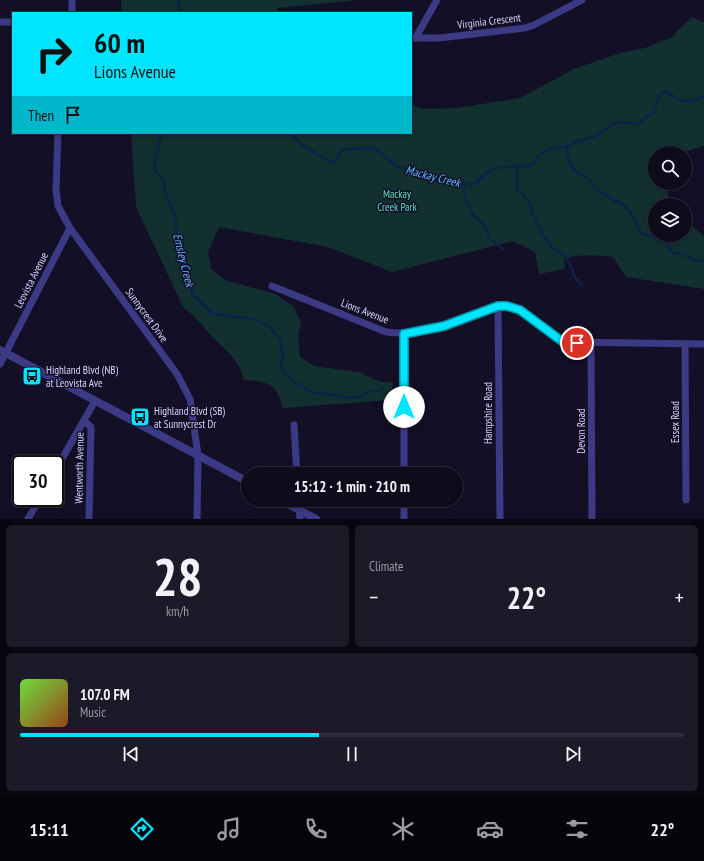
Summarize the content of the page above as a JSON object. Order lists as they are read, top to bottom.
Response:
{
  "streets": {
    "street": [
      "Virginia Crescent",
      "Leovista Avenue",
      "Lions Avenue",
      "Sunnycrest Drive",
      "Hampshire Road",
      "Essex Road",
      "Devon Road",
      "Wentworth Avenue"
    ]
  },
  "crossings": [
    ["Leovista Avenue", "Sunnycrest Drive"],
    ["Lions Avenue", "Hampshire Road"],
    ["Lions Avenue", "Essex Road"],
    ["Lions Avenue", "Devon Road"]
  ],
  "water": ["Mackay Creek", "Emsley Creek"],
  "parks": ["Mackay Creek Park"],
  "places": {
    "bus stop": ["Highland Blvd (NB) at Leovista Ave", "Highland Blvd (SB) at Sunnycrest Dr"]
  },
  "page": {
    "turn": ["60 m", "Lions Avenue"],
    "then": "Then",
    "limit": "30",
    "trip": "15:12 · 1 min · 210 m",
    "tile": [
      ["28", "km/h"],
      "Climate"
    ],
    "heat": ["−", "22°", "+"],
    "song": ["107.0 FM", "Music"],
    "tabs": ["15:11", "22°"]
  }
}
